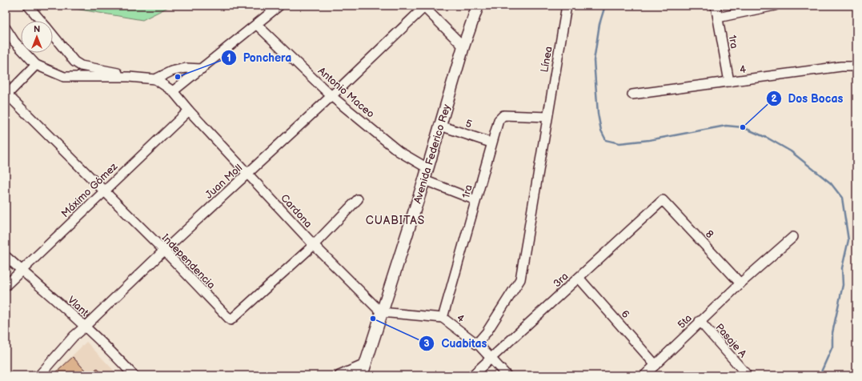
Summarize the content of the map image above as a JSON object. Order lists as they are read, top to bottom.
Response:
{
  "streets": {
    "main road": ["Avenida Federico Rey"],
    "street": [
      "1ra",
      "Línea",
      "4",
      "Antonio Maceo",
      "5",
      "Juan Moll",
      "Máximo Gómez",
      "Cardona",
      "8",
      "Independencia",
      "3ra",
      "Vlant",
      "6",
      "5ta",
      "Pasaje A"
    ]
  },
  "crossings": [
    ["1ra", "Línea"],
    ["1ra", "4"],
    ["1ra", "5"],
    ["Línea", "4"],
    ["4", "3ra"],
    ["Antonio Maceo", "Avenida Federico Rey"],
    ["Antonio Maceo", "Juan Moll"],
    ["5", "Avenida Federico Rey"],
    ["Avenida Federico Rey", "Cardona"],
    ["Juan Moll", "Cardona"],
    ["Juan Moll", "Independencia"],
    ["Juan Moll", "Vlant"],
    ["Máximo Gómez", "Cardona"],
    ["Máximo Gómez", "Independencia"],
    ["Máximo Gómez", "Vlant"],
    ["Cardona", "Independencia"],
    ["8", "3ra"],
    ["8", "5ta"],
    ["3ra", "6"],
    ["6", "5ta"],
    ["5ta", "Pasaje A"]
  ],
  "districts": ["CUABITAS"],
  "places": ["Ponchera", "Dos Bocas", "Cuabitas"],
  "north": "top"
}
